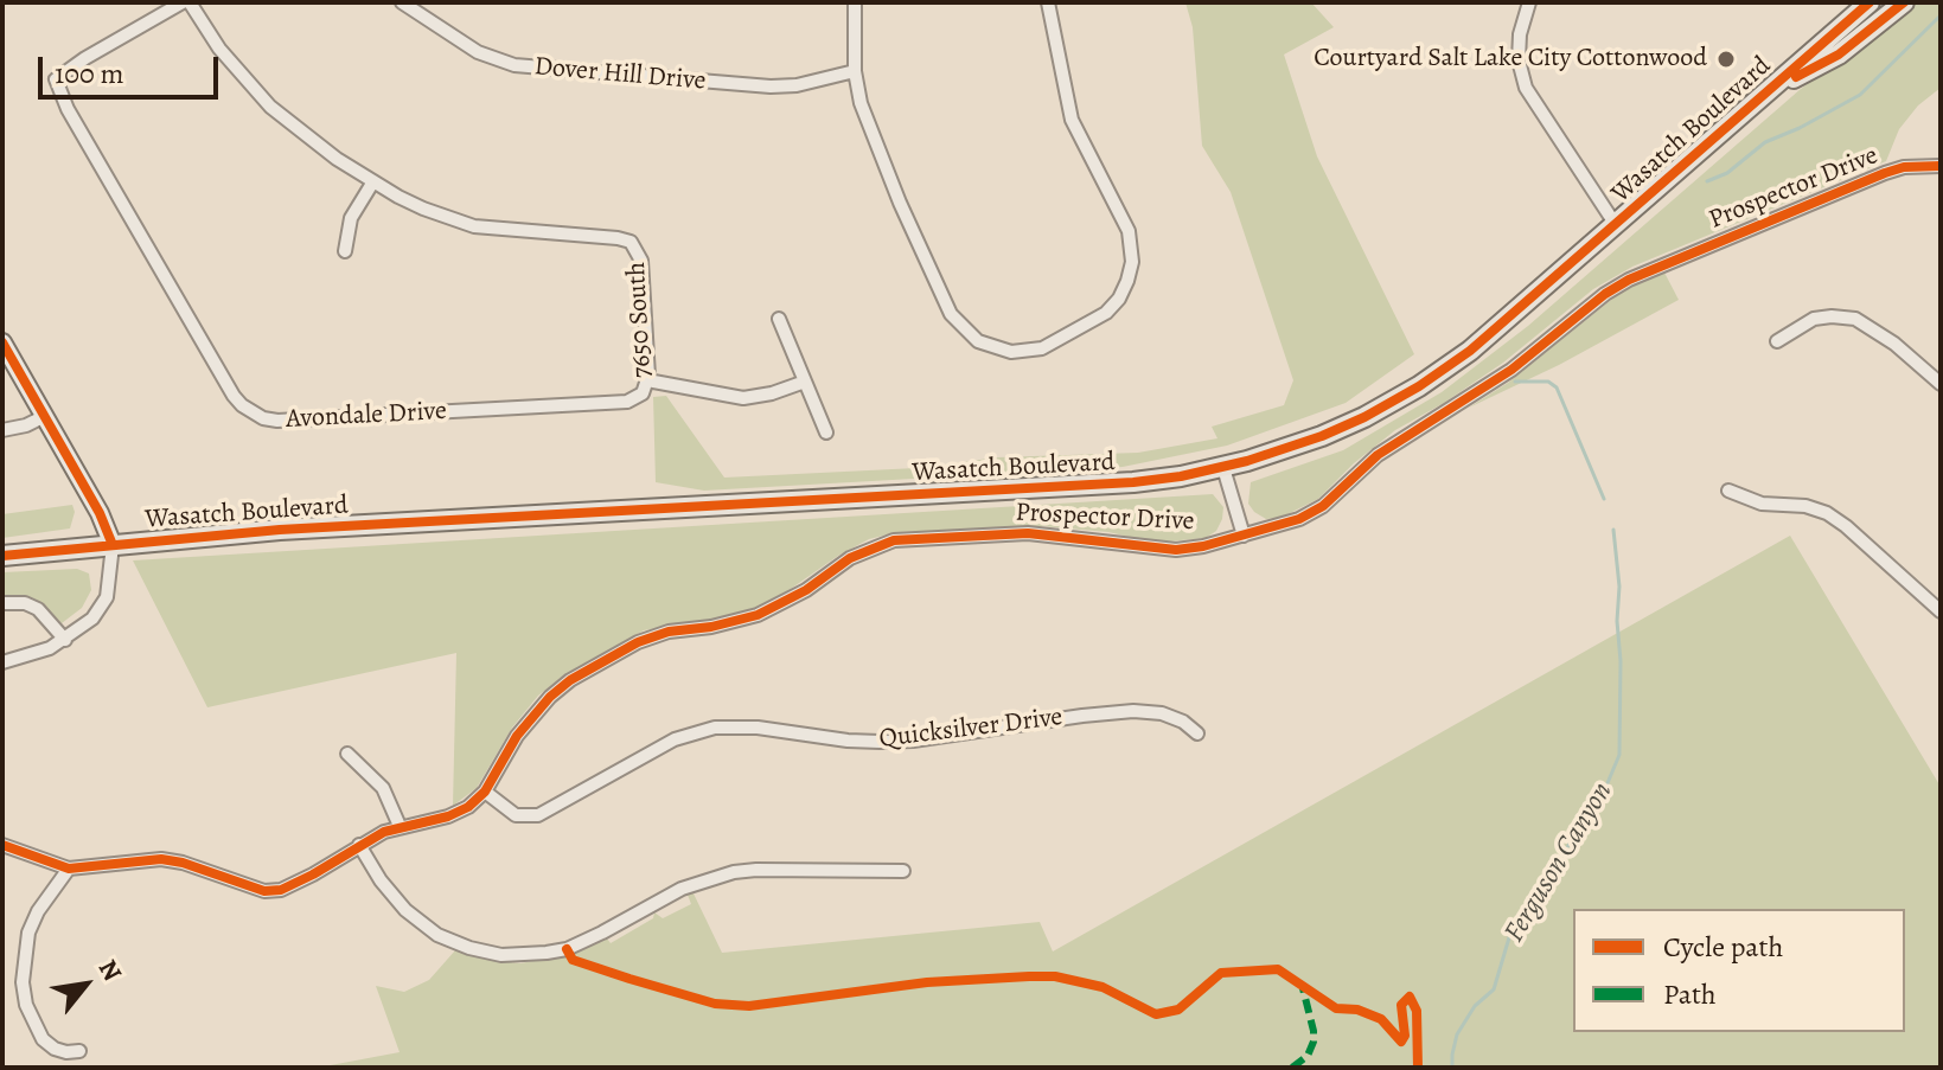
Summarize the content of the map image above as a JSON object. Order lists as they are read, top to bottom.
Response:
{
  "streets": {
    "main road": ["Wasatch Boulevard"],
    "street": [
      "Dover Hill Drive",
      "Prospector Drive",
      "7650 South",
      "Avondale Drive",
      "Quicksilver Drive"
    ]
  },
  "crossings": [
    ["Wasatch Boulevard", "Prospector Drive"],
    ["Prospector Drive", "Quicksilver Drive"],
    ["7650 South", "Avondale Drive"]
  ],
  "water": ["Ferguson Canyon"],
  "places": ["Courtyard Salt Lake City Cottonwood"],
  "legend": ["Cycle path", "Path"],
  "scale_bar": "100 m",
  "north": "top right"
}
